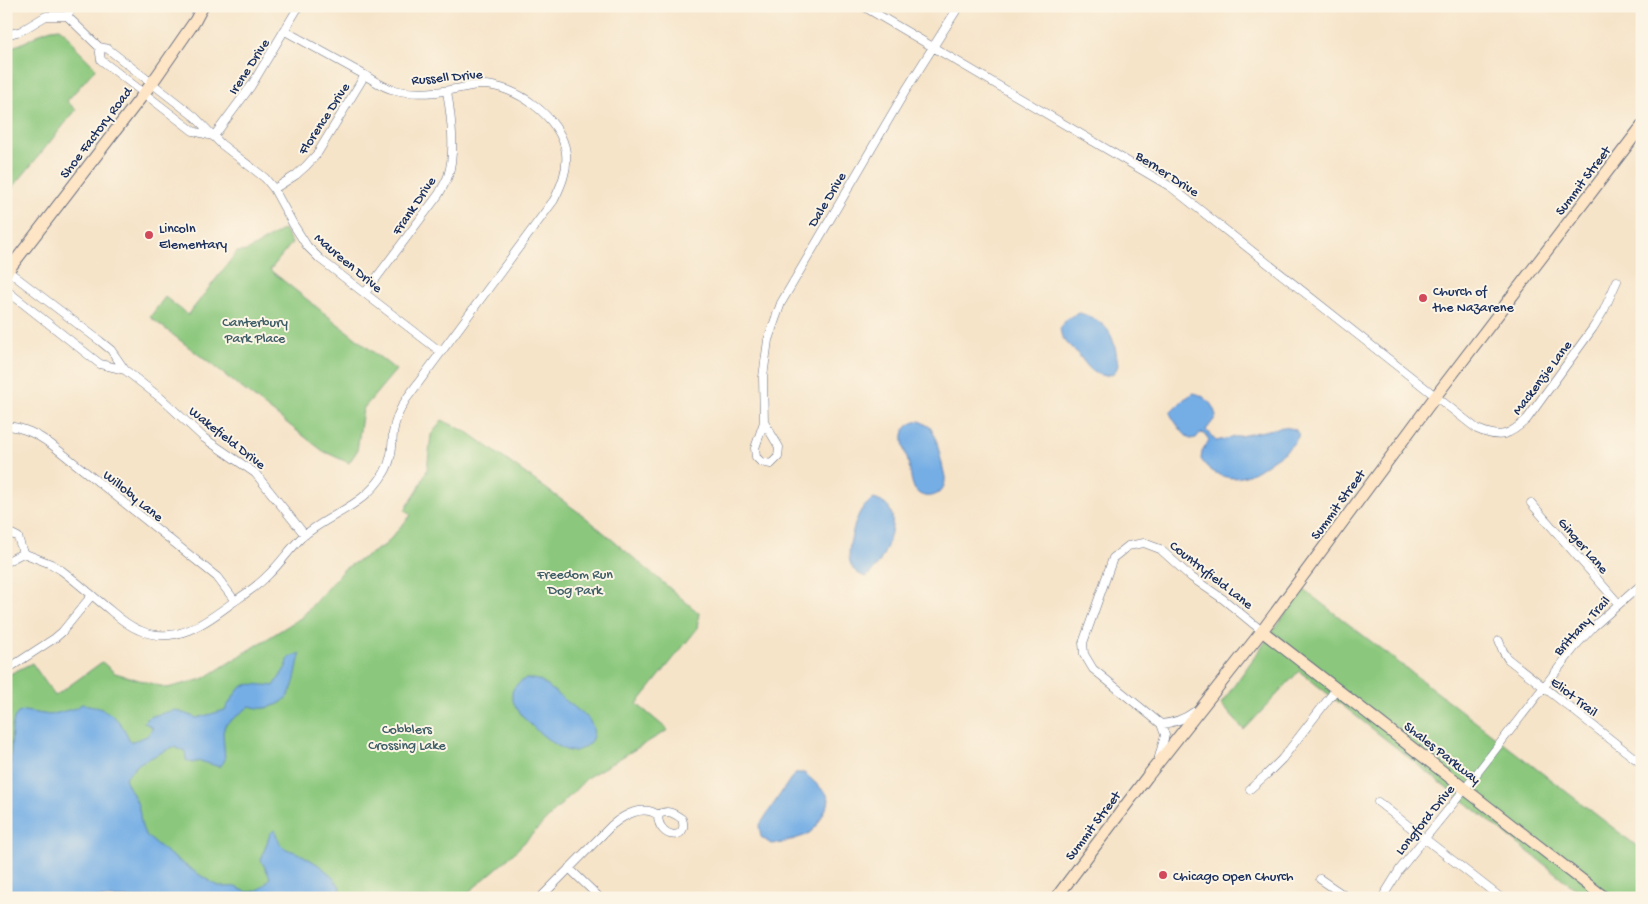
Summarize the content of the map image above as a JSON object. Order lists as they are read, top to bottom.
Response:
{
  "streets": {
    "main road": ["Shoe Factory Road", "Summit Street", "Shales Parkway"],
    "street": [
      "Irene Drive",
      "Russell Drive",
      "Florence Drive",
      "Berner Drive",
      "Dale Drive",
      "Frank Drive",
      "Maureen Drive",
      "Mackenzie Lane",
      "Wakefield Drive",
      "Willoby Lane",
      "Ginger Lane",
      "Countryfield Lane",
      "Brittany Trail",
      "Eliot Trail",
      "Longford Drive"
    ]
  },
  "crossings": [
    ["Irene Drive", "Russell Drive"],
    ["Irene Drive", "Maureen Drive"],
    ["Russell Drive", "Florence Drive"],
    ["Russell Drive", "Frank Drive"],
    ["Russell Drive", "Maureen Drive"],
    ["Russell Drive", "Wakefield Drive"],
    ["Russell Drive", "Willoby Lane"],
    ["Florence Drive", "Maureen Drive"],
    ["Shoe Factory Road", "Maureen Drive"],
    ["Shoe Factory Road", "Wakefield Drive"],
    ["Berner Drive", "Summit Street"],
    ["Berner Drive", "Dale Drive"],
    ["Berner Drive", "Mackenzie Lane"],
    ["Summit Street", "Mackenzie Lane"],
    ["Summit Street", "Countryfield Lane"],
    ["Summit Street", "Shales Parkway"],
    ["Frank Drive", "Maureen Drive"],
    ["Ginger Lane", "Brittany Trail"],
    ["Countryfield Lane", "Shales Parkway"],
    ["Brittany Trail", "Eliot Trail"],
    ["Brittany Trail", "Longford Drive"],
    ["Eliot Trail", "Longford Drive"],
    ["Shales Parkway", "Longford Drive"]
  ],
  "parks": ["Canterbury Park Place", "Freedom Run Dog Park", "Cobblers Crossing Lake"],
  "places": ["Lincoln Elementary", "Church of the Nazarene", "Chicago Open Church"]
}
